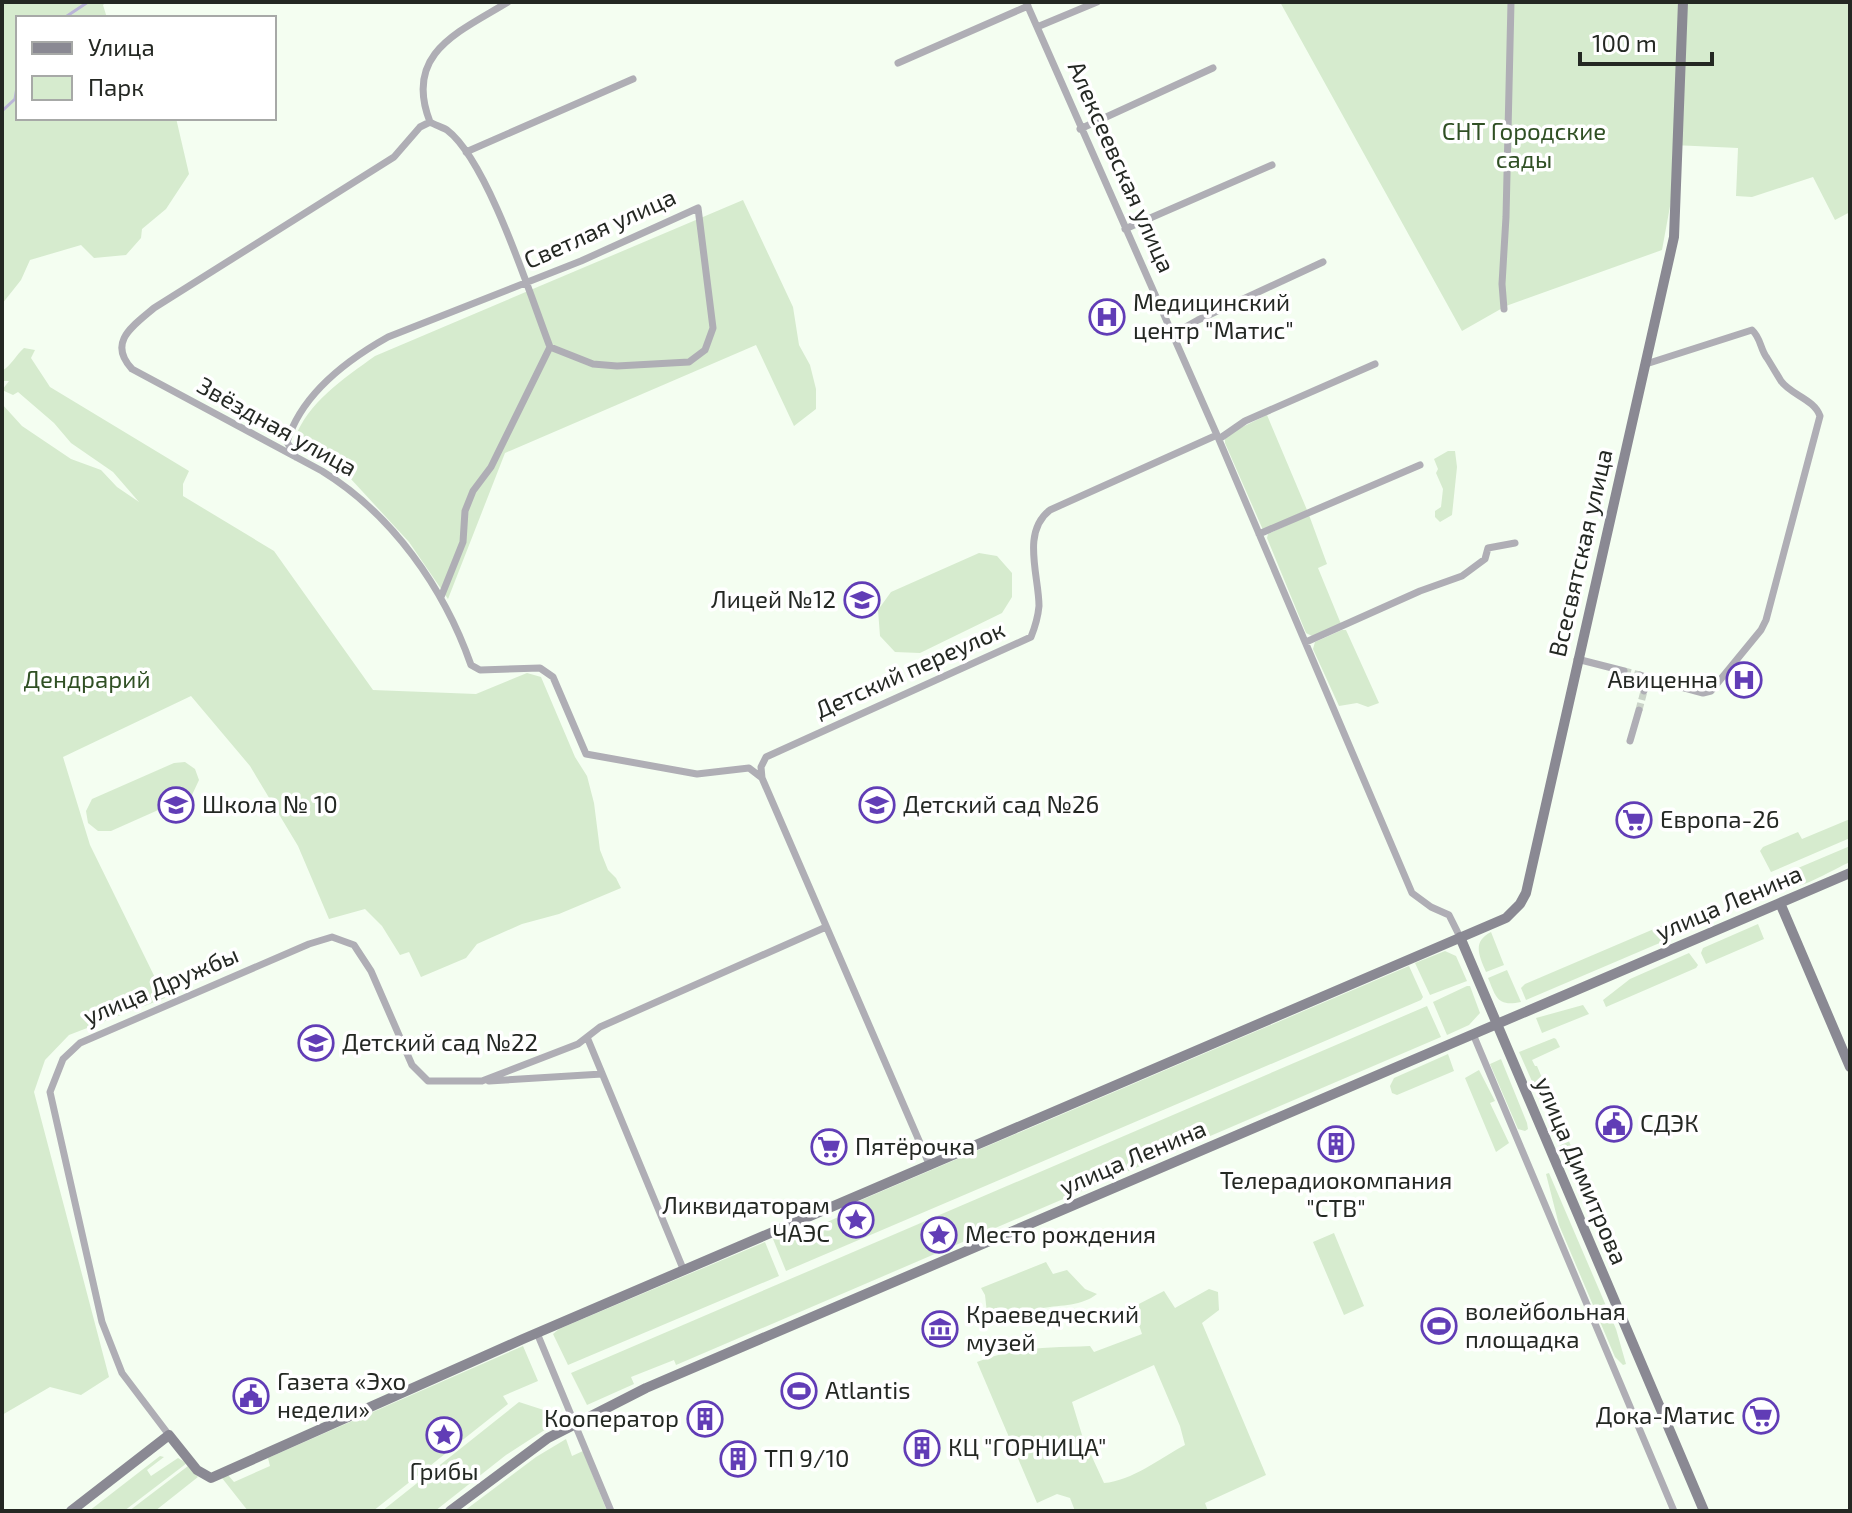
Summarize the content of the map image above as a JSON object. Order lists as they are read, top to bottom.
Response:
{
  "streets": {
    "street": [
      "Алексеевская улица",
      "Светлая улица",
      "Звёздная улица",
      "Всесвятская улица",
      "Детский переулок",
      "улица Ленина",
      "улица Дружбы",
      "улица Димитрова"
    ]
  },
  "crossings": [
    ["Алексеевская улица", "Детский переулок"],
    ["Светлая улица", "Звёздная улица"],
    ["Звёздная улица", "Детский переулок"],
    ["Всесвятская улица", "улица Дружбы"],
    ["Всесвятская улица", "улица Димитрова"],
    ["улица Ленина", "улица Димитрова"]
  ],
  "parks": ["СНТ Городские сады", "Дендрарий"],
  "places": {
    "hospital": ["Медицинский центр \"Матис\"", "Авиценна"],
    "school or university": [
      "Лицей №12",
      "Школа № 10",
      "Детский сад №26",
      "Детский сад №22"
    ],
    "supermarket": ["Европа-26", "Пятёрочка", "Дока-Матис"],
    "public building": ["СДЭК", "Газета «Эхо недели»"],
    "building": [
      "Телерадиокомпания \"СТВ\"",
      "Кооператор",
      "КЦ \"ГОРНИЦА\"",
      "ТП 9/10"
    ],
    "place": ["Ликвидаторам ЧАЭС", "Место рождения", "Грибы"],
    "sports": ["волейбольная площадка", "Atlantis"],
    "museum": ["Краеведческий музей"]
  },
  "legend": ["Улица", "Парк"],
  "scale_bar": "100 m"
}
